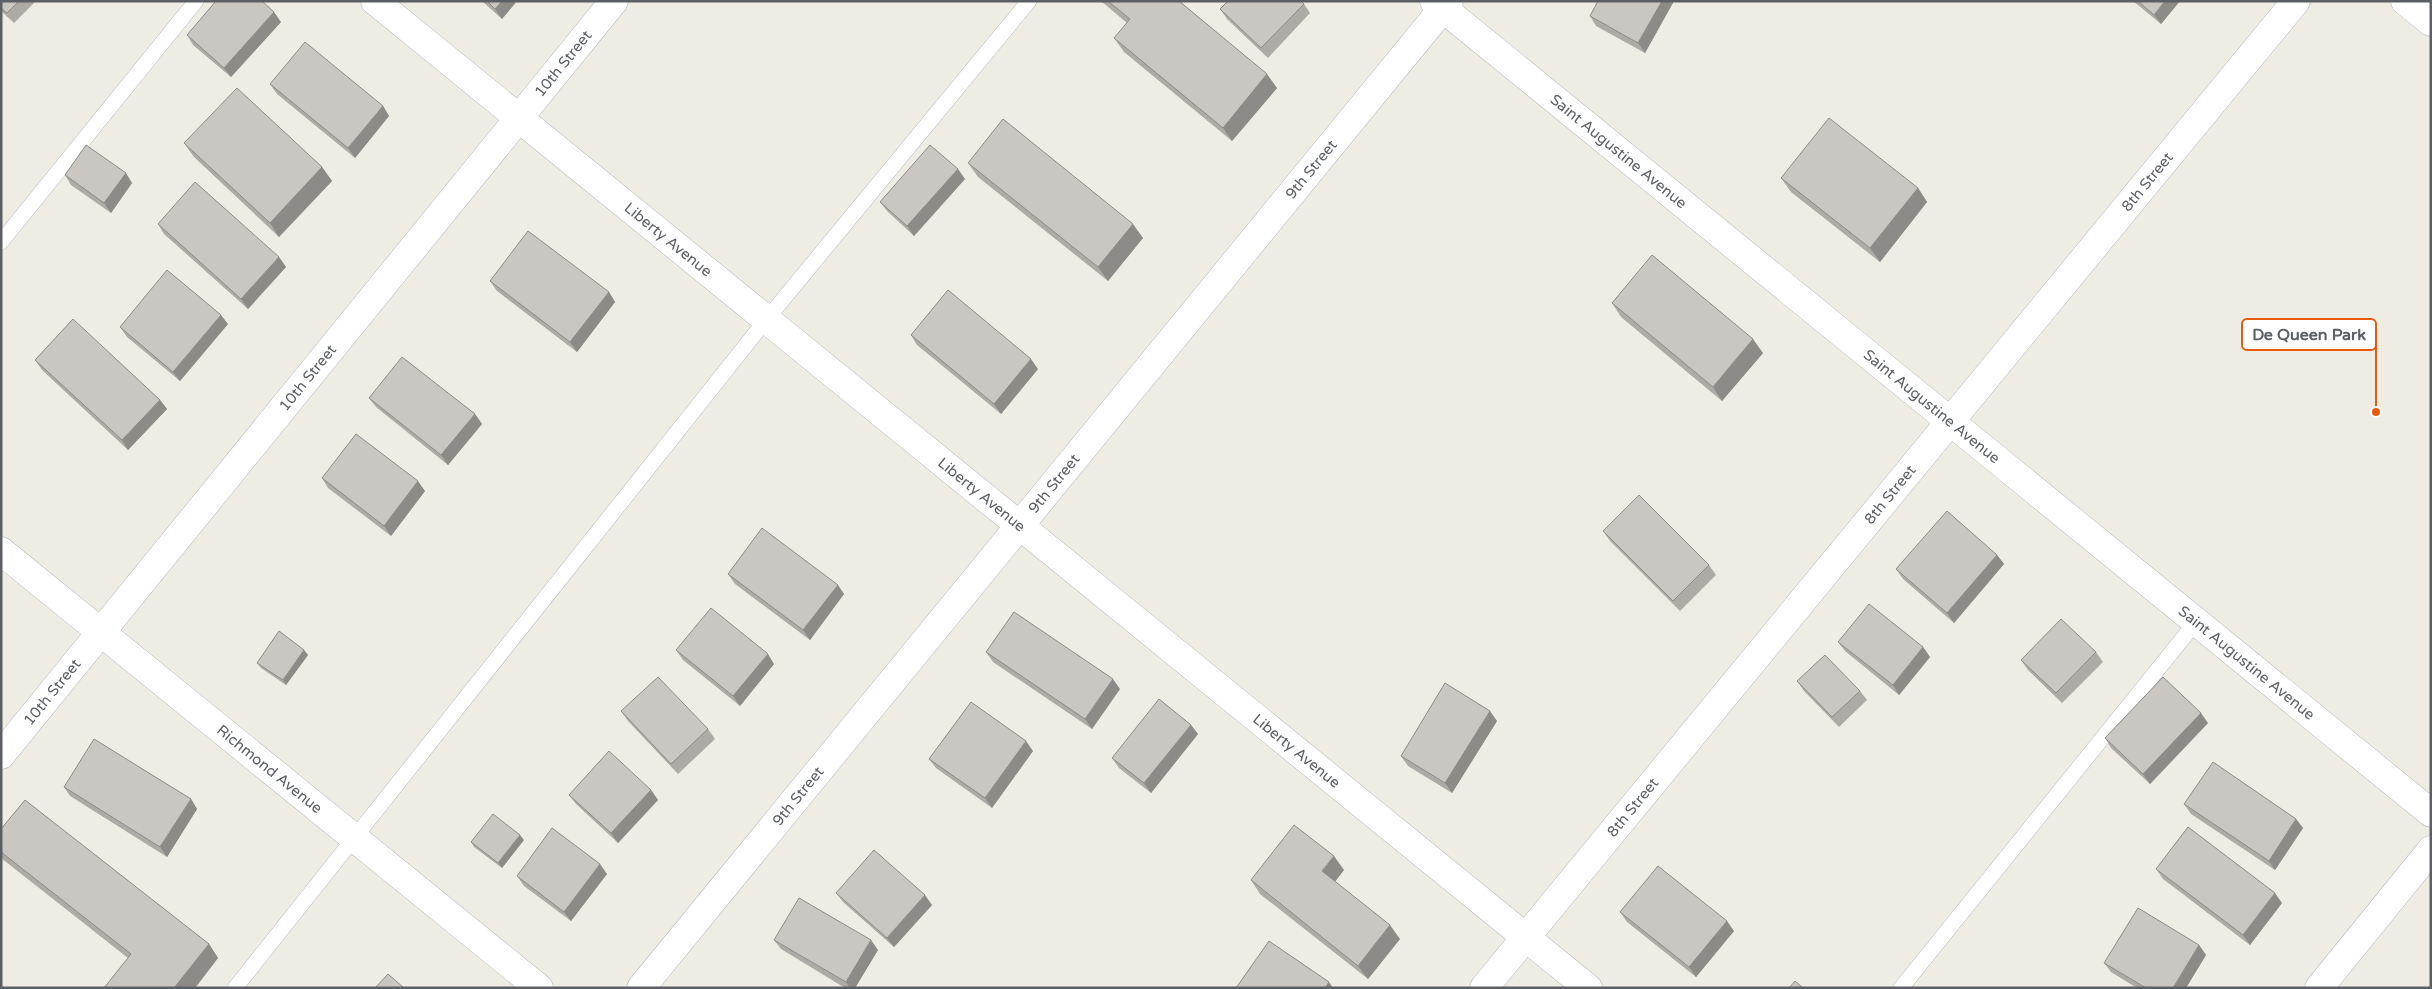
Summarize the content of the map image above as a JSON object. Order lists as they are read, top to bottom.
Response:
{
  "streets": {
    "street": [
      "10th Street",
      "Saint Augustine Avenue",
      "9th Street",
      "8th Street",
      "Liberty Avenue",
      "Richmond Avenue"
    ]
  },
  "crossings": [
    ["10th Street", "Liberty Avenue"],
    ["10th Street", "Richmond Avenue"],
    ["Saint Augustine Avenue", "9th Street"],
    ["Saint Augustine Avenue", "8th Street"],
    ["9th Street", "Liberty Avenue"],
    ["8th Street", "Liberty Avenue"]
  ],
  "places": ["De Queen Park"]
}
